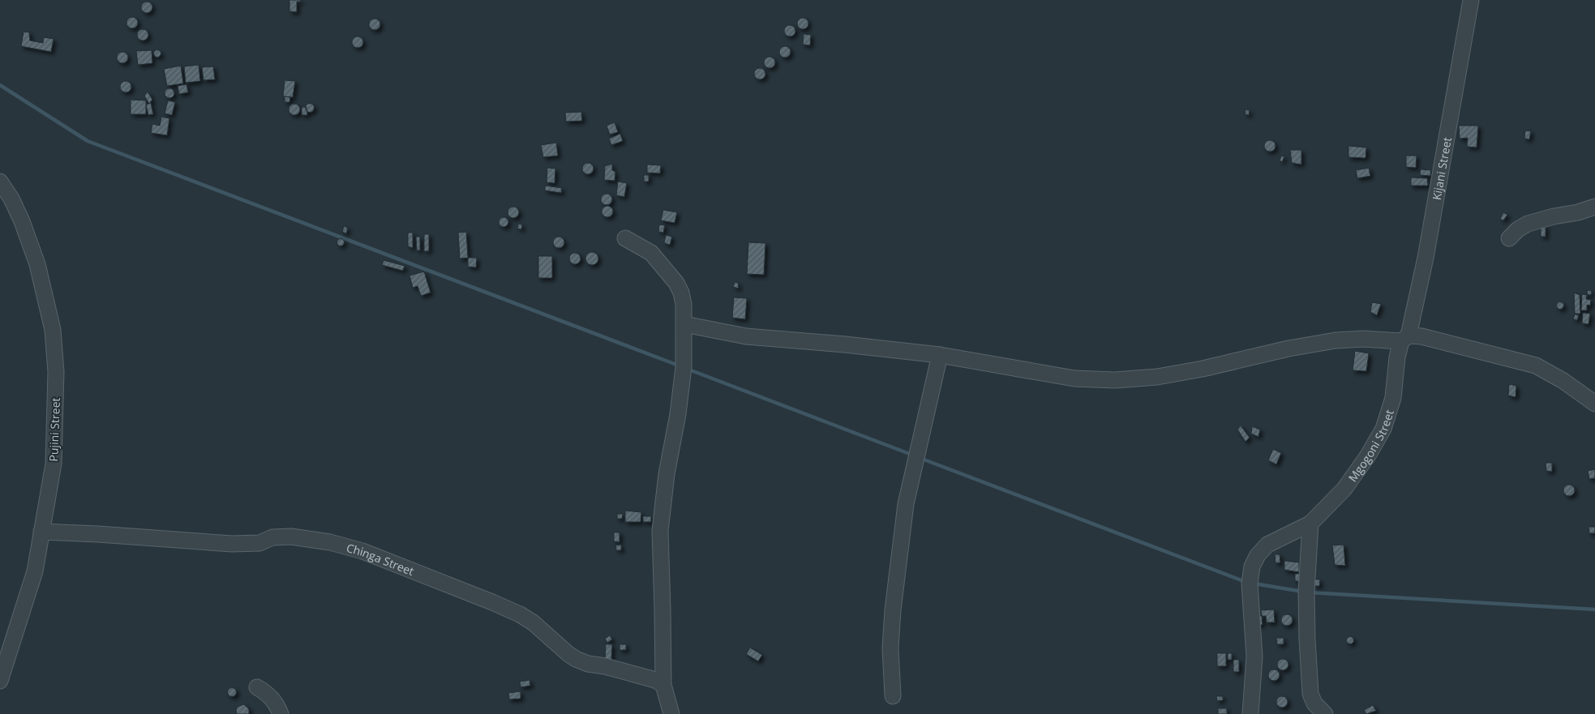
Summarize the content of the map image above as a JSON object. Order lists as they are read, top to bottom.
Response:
{
  "streets": {
    "street": [
      "Kijani Street",
      "Pujini Street",
      "Mgogoni Street",
      "Chinga Street"
    ]
  },
  "crossings": [
    ["Kijani Street", "Mgogoni Street"],
    ["Pujini Street", "Chinga Street"]
  ]
}
